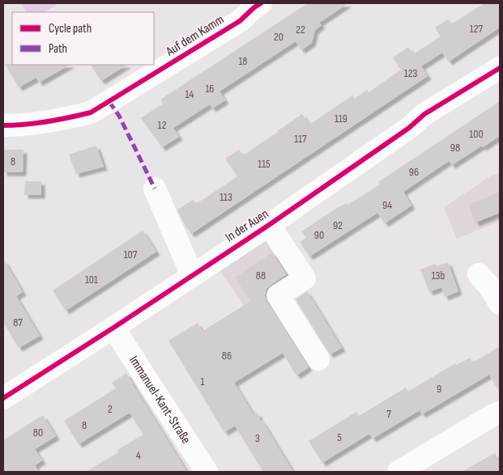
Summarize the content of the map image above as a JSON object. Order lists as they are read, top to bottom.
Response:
{
  "streets": {
    "street": ["Auf dem Kamm", "In der Auen", "Immanuel-Kant-Straße"]
  },
  "crossings": [
    ["In der Auen", "Immanuel-Kant-Straße"]
  ],
  "house_numbers": [
    "127",
    "22",
    "20",
    "18",
    "123",
    "16",
    "14",
    "119",
    "12",
    "100",
    "117",
    "98",
    "8",
    "115",
    "96",
    "113",
    "94",
    "92",
    "90",
    "107",
    "88",
    "13b",
    "101",
    "87",
    "86",
    "1",
    "9",
    "2",
    "7",
    "8",
    "80",
    "5",
    "3",
    "4"
  ],
  "legend": ["Cycle path", "Path"]
}
